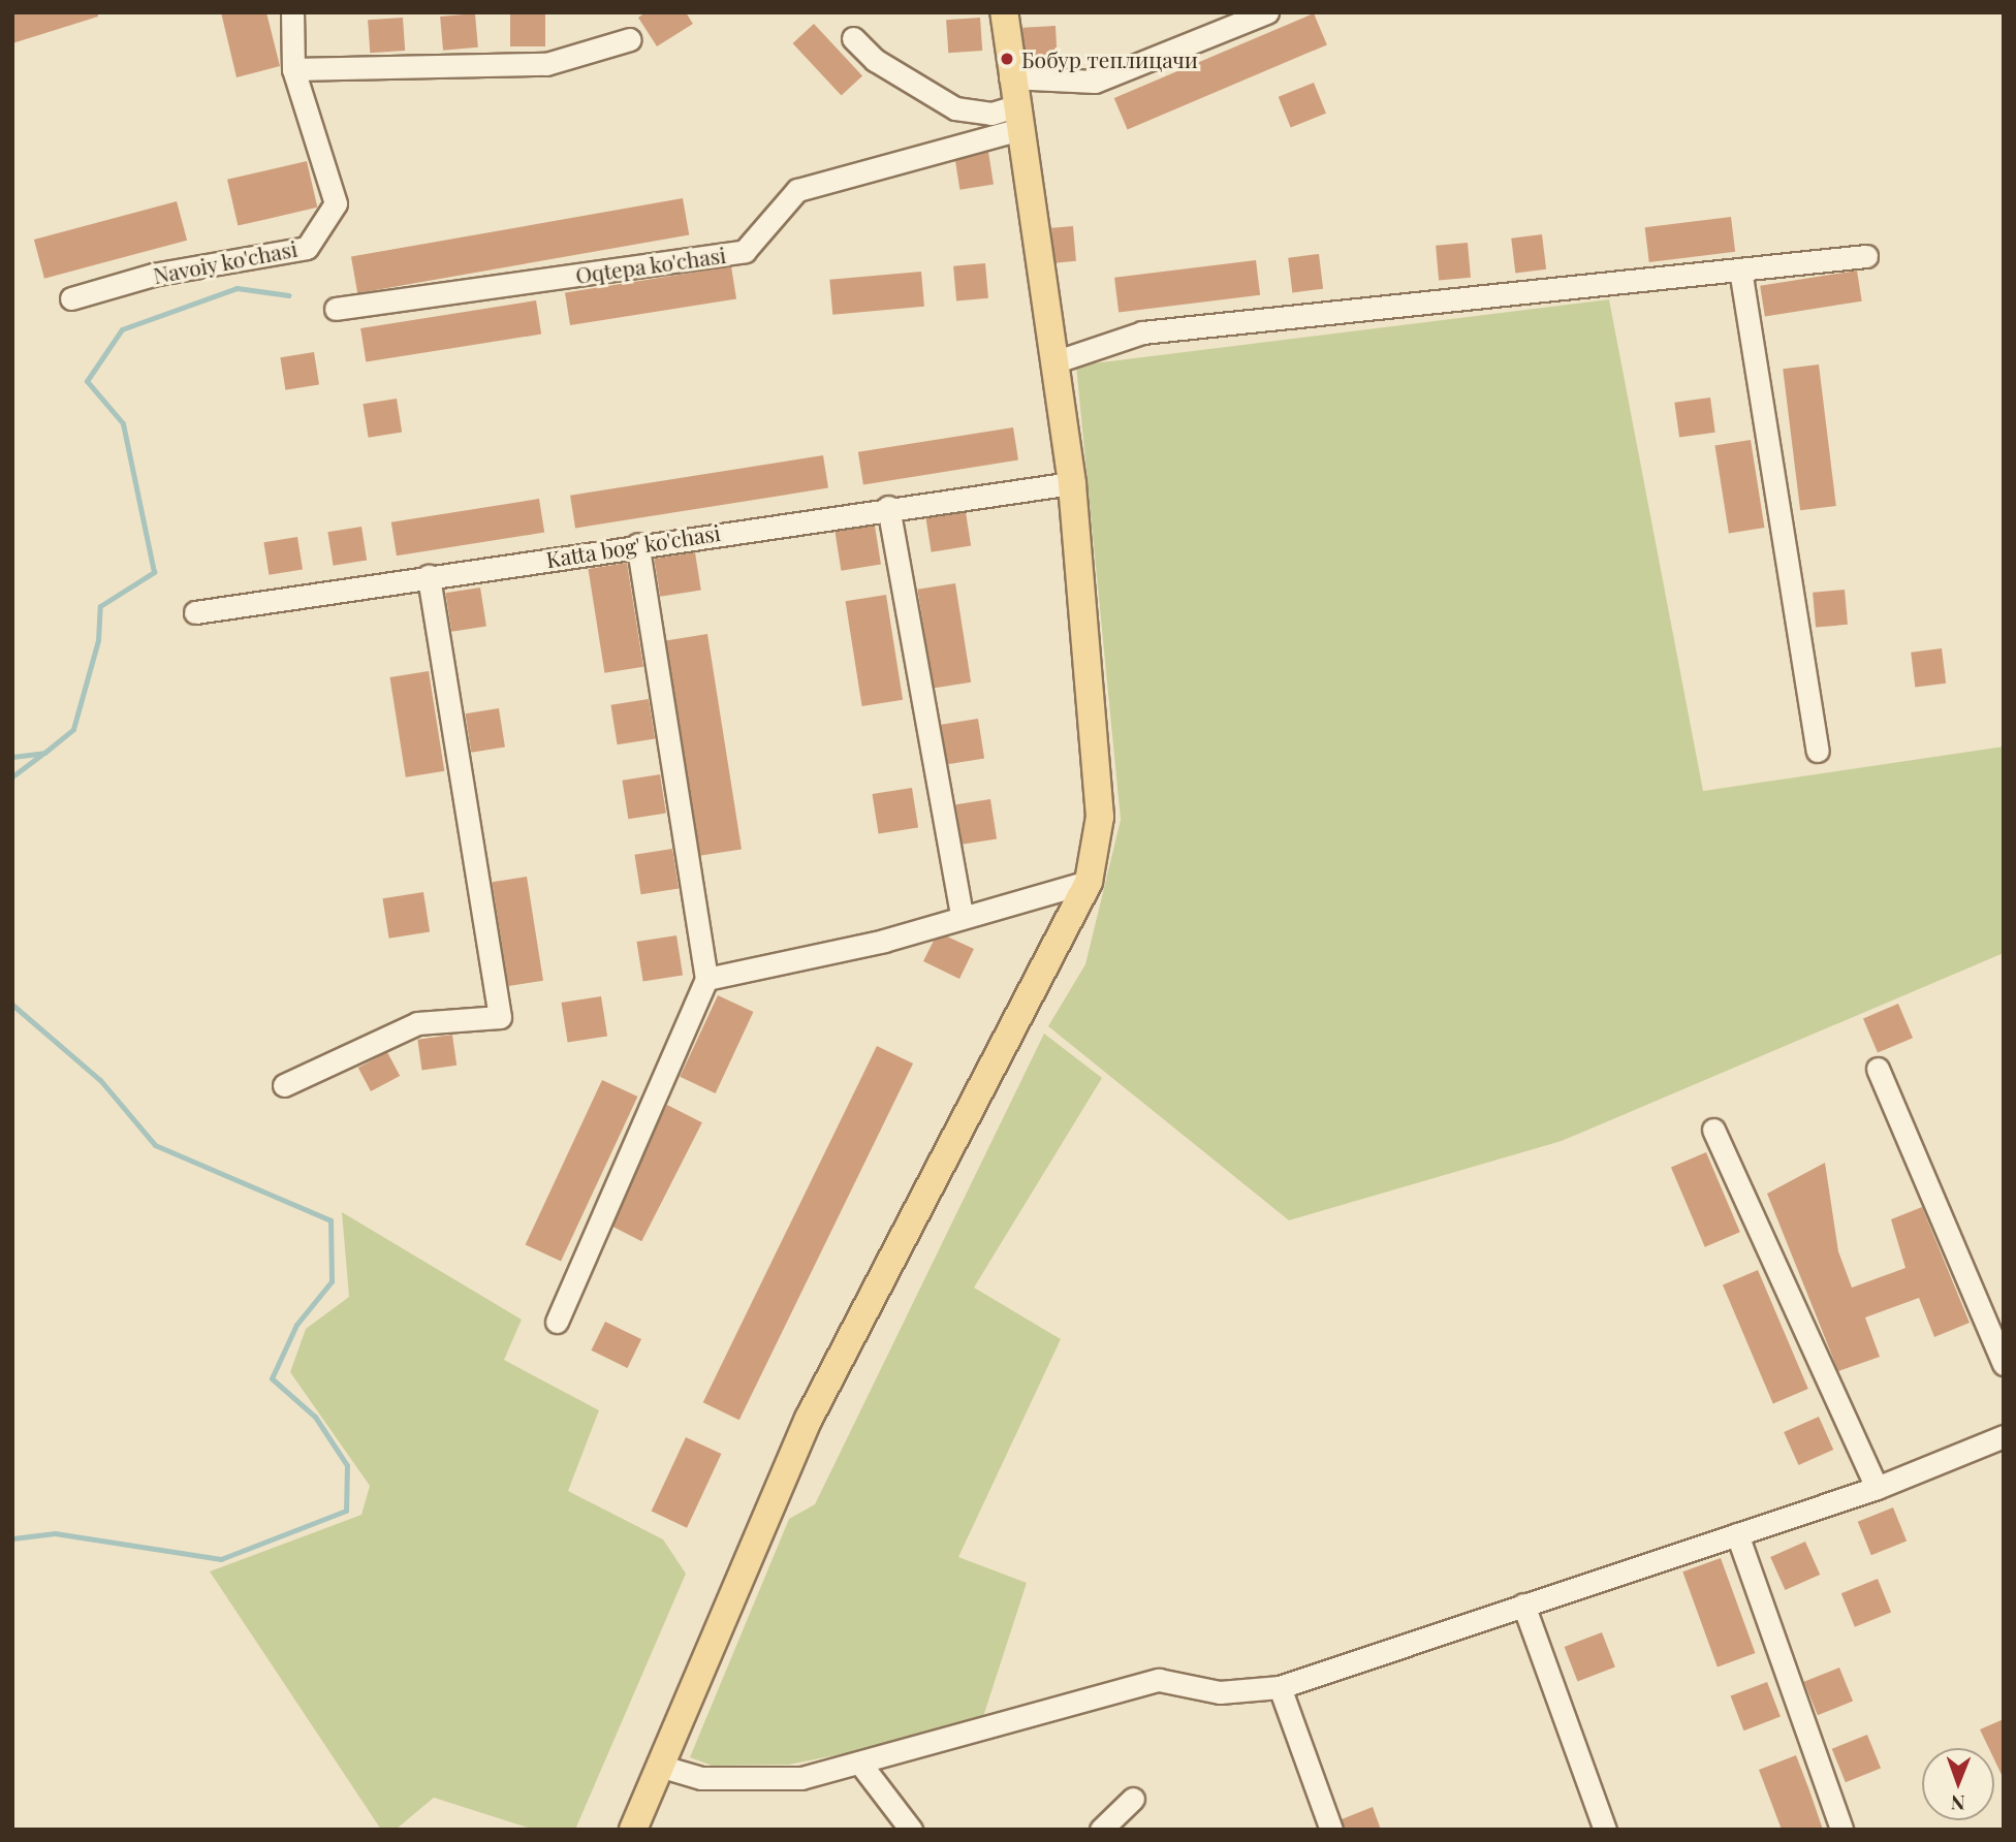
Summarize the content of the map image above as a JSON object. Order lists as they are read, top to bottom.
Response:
{
  "streets": {
    "street": ["Navoiy ko'chasi", "Oqtepa ko'chasi", "Katta bog' ko'chasi"]
  },
  "places": ["Бобур теплицачи"],
  "north": "bottom"
}
